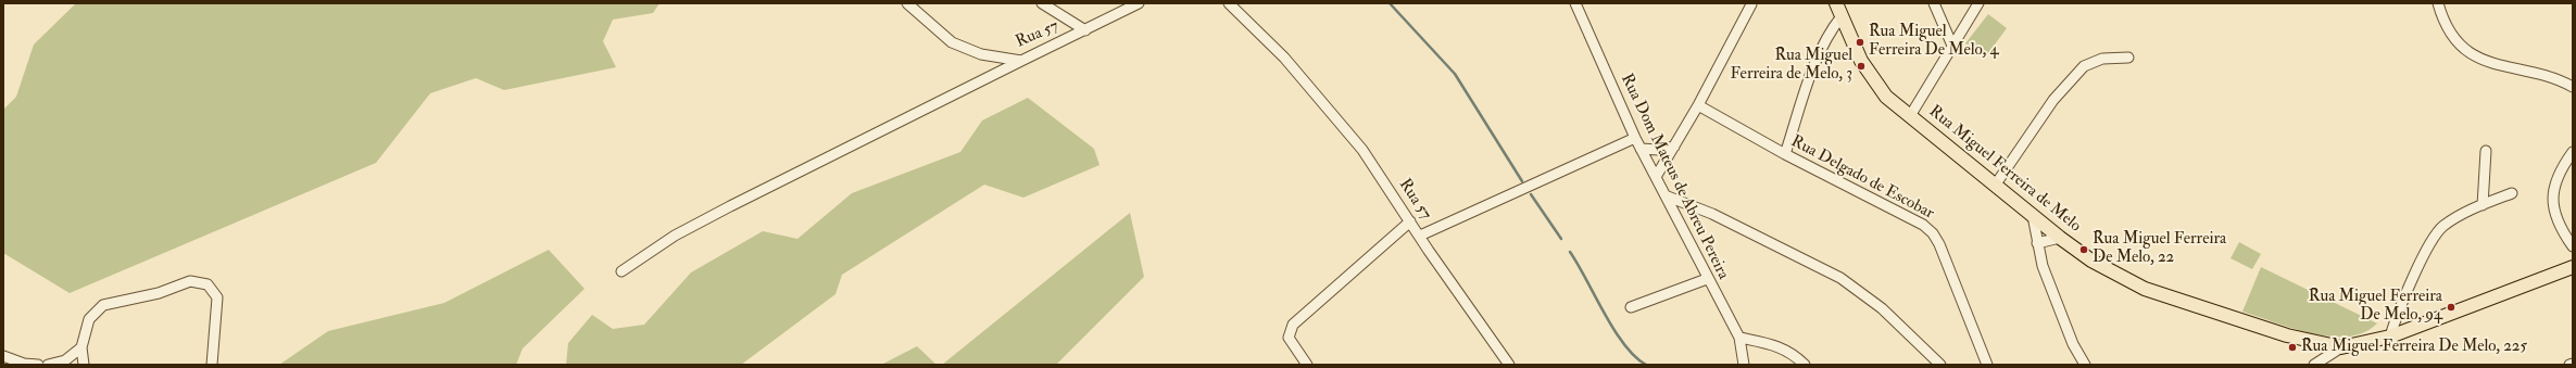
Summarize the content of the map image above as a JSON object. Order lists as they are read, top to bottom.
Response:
{
  "streets": {
    "main road": ["Rua Miguel Ferreira de Melo"],
    "street": ["Rua 57", "Rua Dom Mateus de Abreu Pereira", "Rua Delgado de Escobar"]
  },
  "crossings": [
    ["Rua 57", "Rua Dom Mateus de Abreu Pereira"]
  ],
  "places": [
    "Rua Miguel Ferreira De Melo, 4",
    "Rua Miguel Ferreira de Melo, 3",
    "Rua Miguel Ferreira De Melo, 22",
    "Rua Miguel Ferreira De Melo, 94",
    "Rua Miguel Ferreira De Melo, 225"
  ]
}
